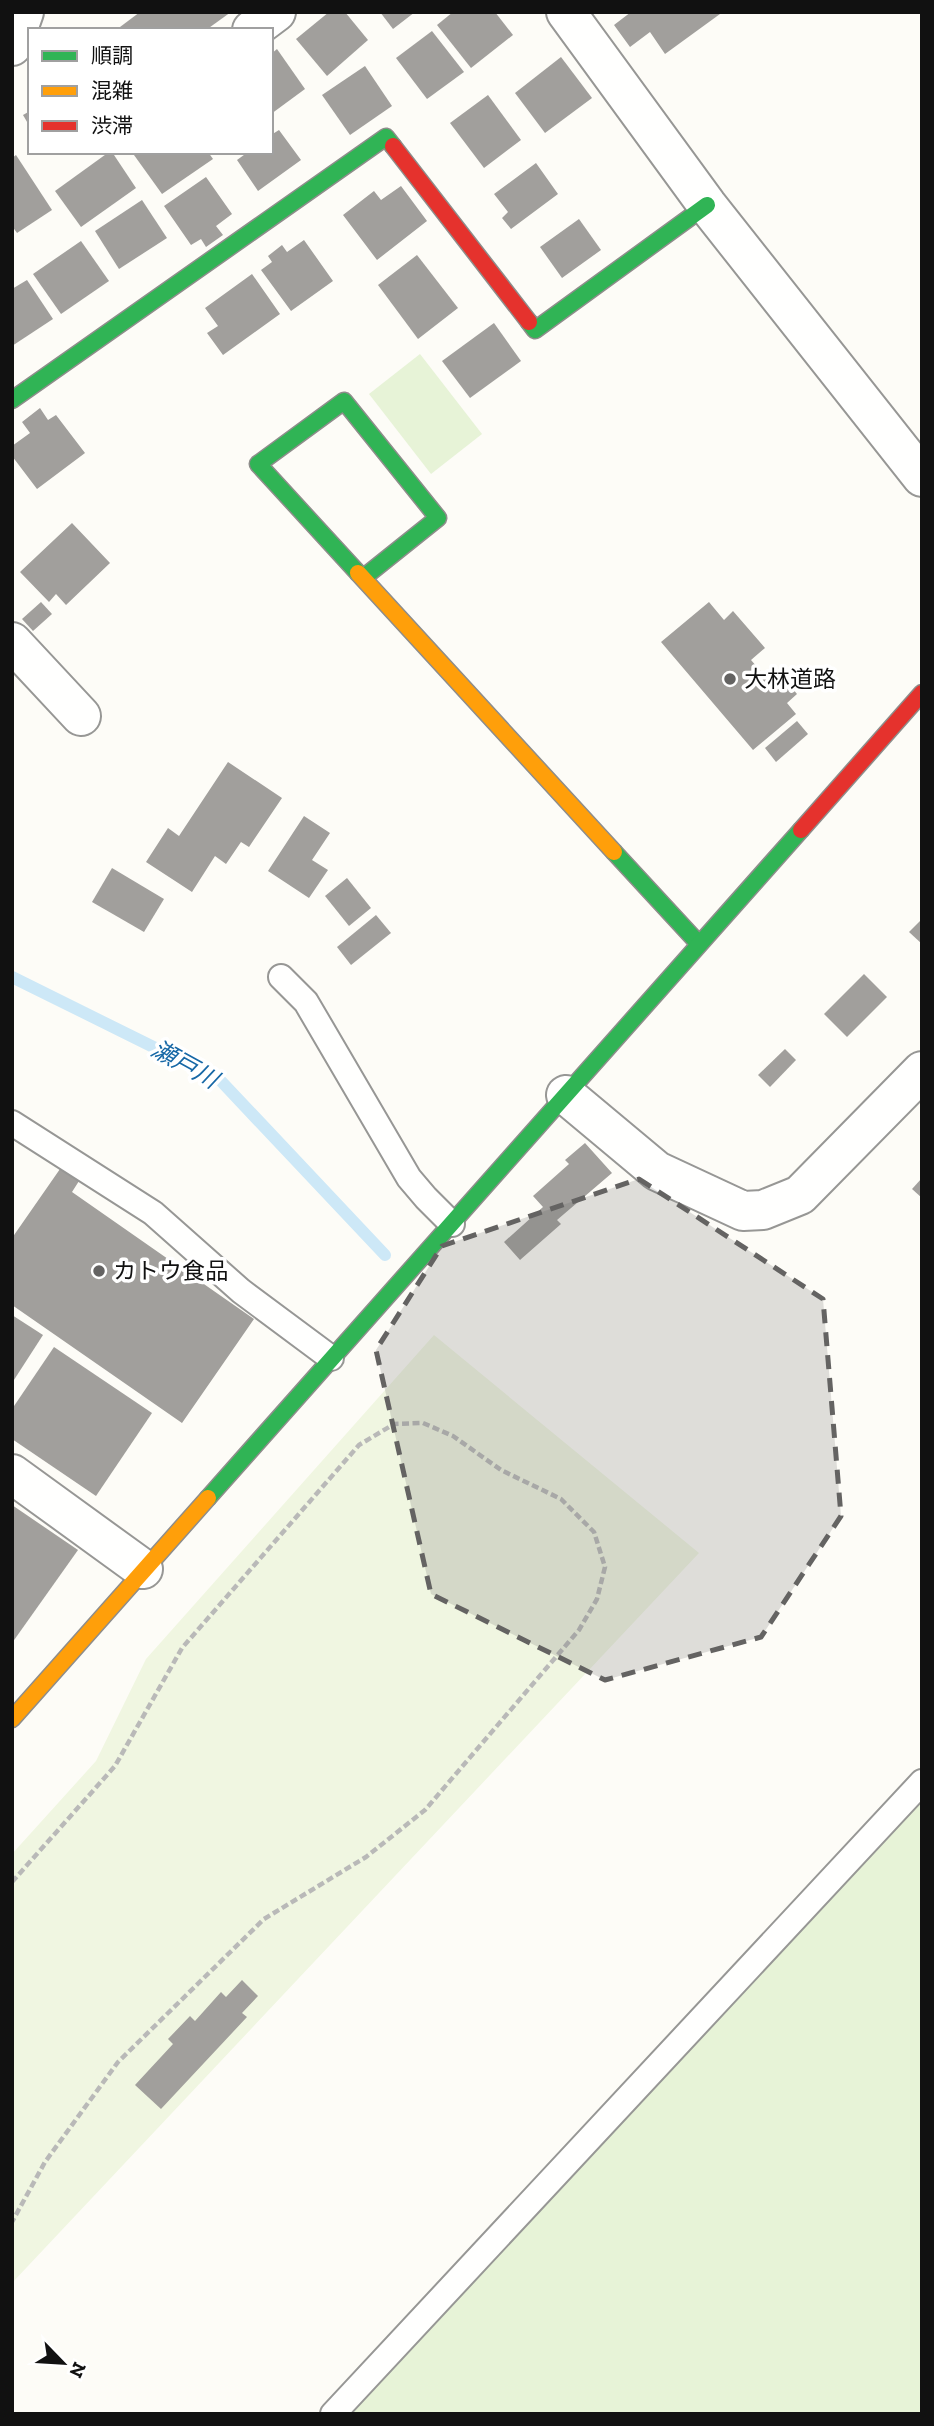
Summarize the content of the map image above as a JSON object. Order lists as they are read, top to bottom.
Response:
{
  "water": ["瀬戸川"],
  "places": ["大林道路", "カトウ食品"],
  "legend": ["順調", "混雑", "渋滞"],
  "north": "bottom right"
}
